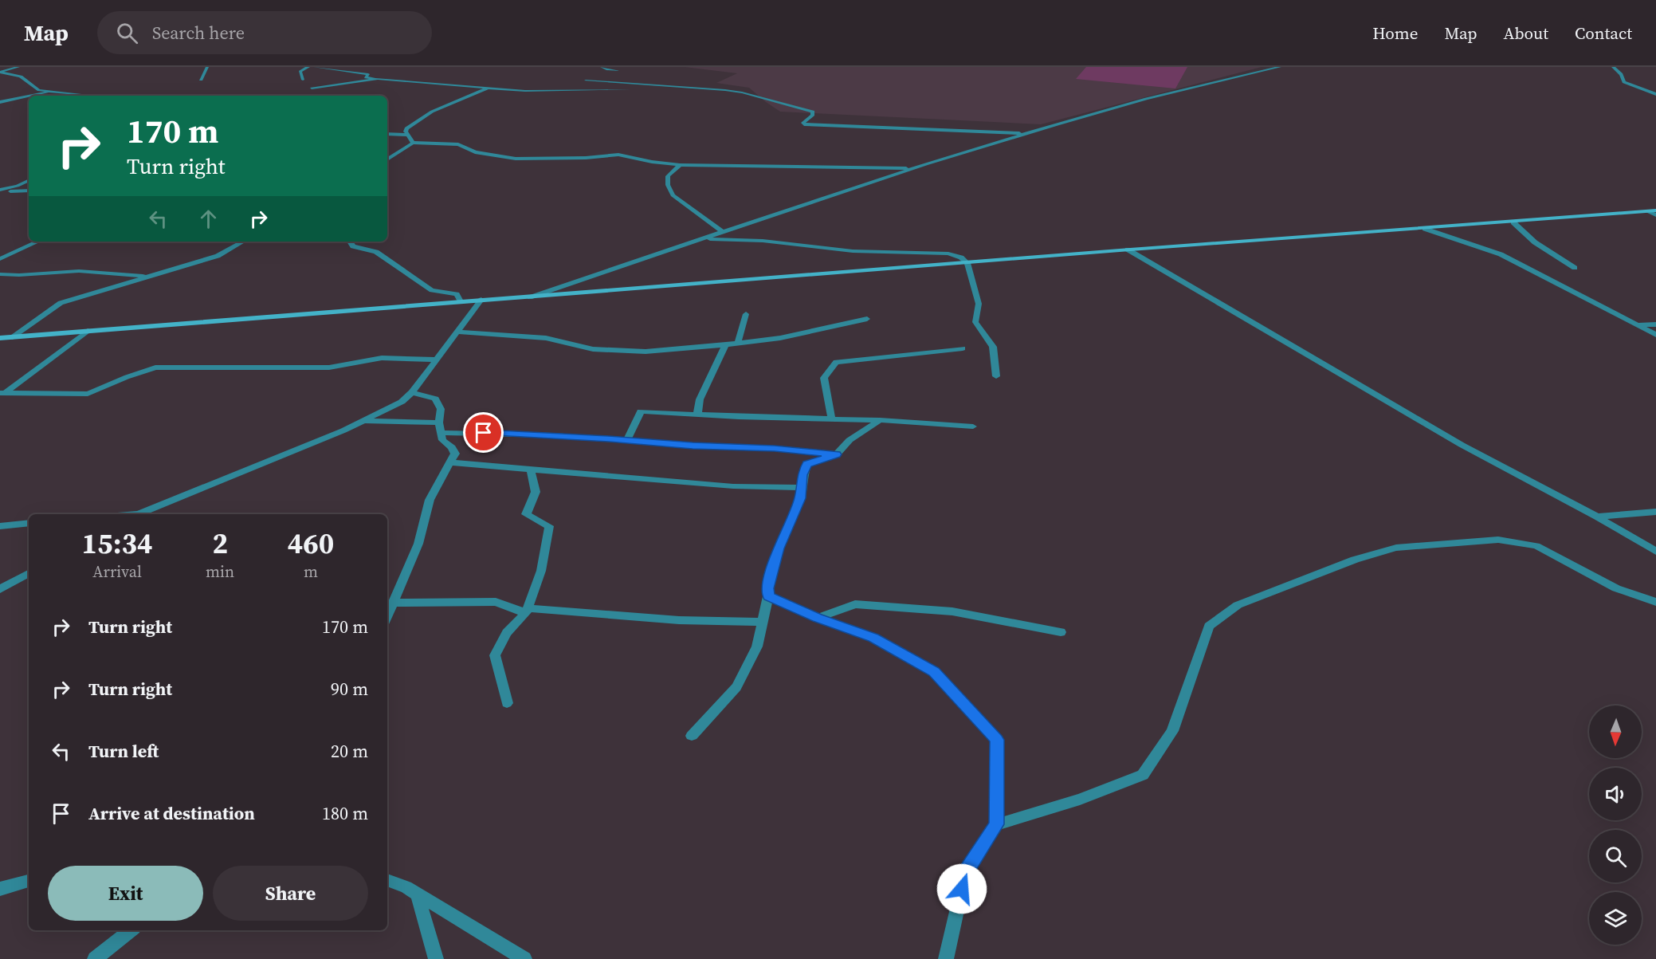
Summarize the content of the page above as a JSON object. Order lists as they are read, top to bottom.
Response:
{
  "north": "bottom",
  "page": {
    "header": "Map",
    "search": "Search here",
    "nav": [
      "Home",
      "Map",
      "About",
      "Contact"
    ],
    "turn": ["170 m", "Turn right"],
    "eta": [
      "15:34",
      "Arrival",
      "2",
      "min",
      "460",
      "m"
    ],
    "list": [
      {
        "name": "Turn right",
        "value": "170 m"
      },
      {
        "name": "Turn right",
        "value": "90 m"
      },
      {
        "name": "Turn left",
        "value": "20 m"
      },
      {
        "name": "Arrive at destination",
        "value": "180 m"
      }
    ],
    "buttons": ["Exit", "Share"]
  }
}
